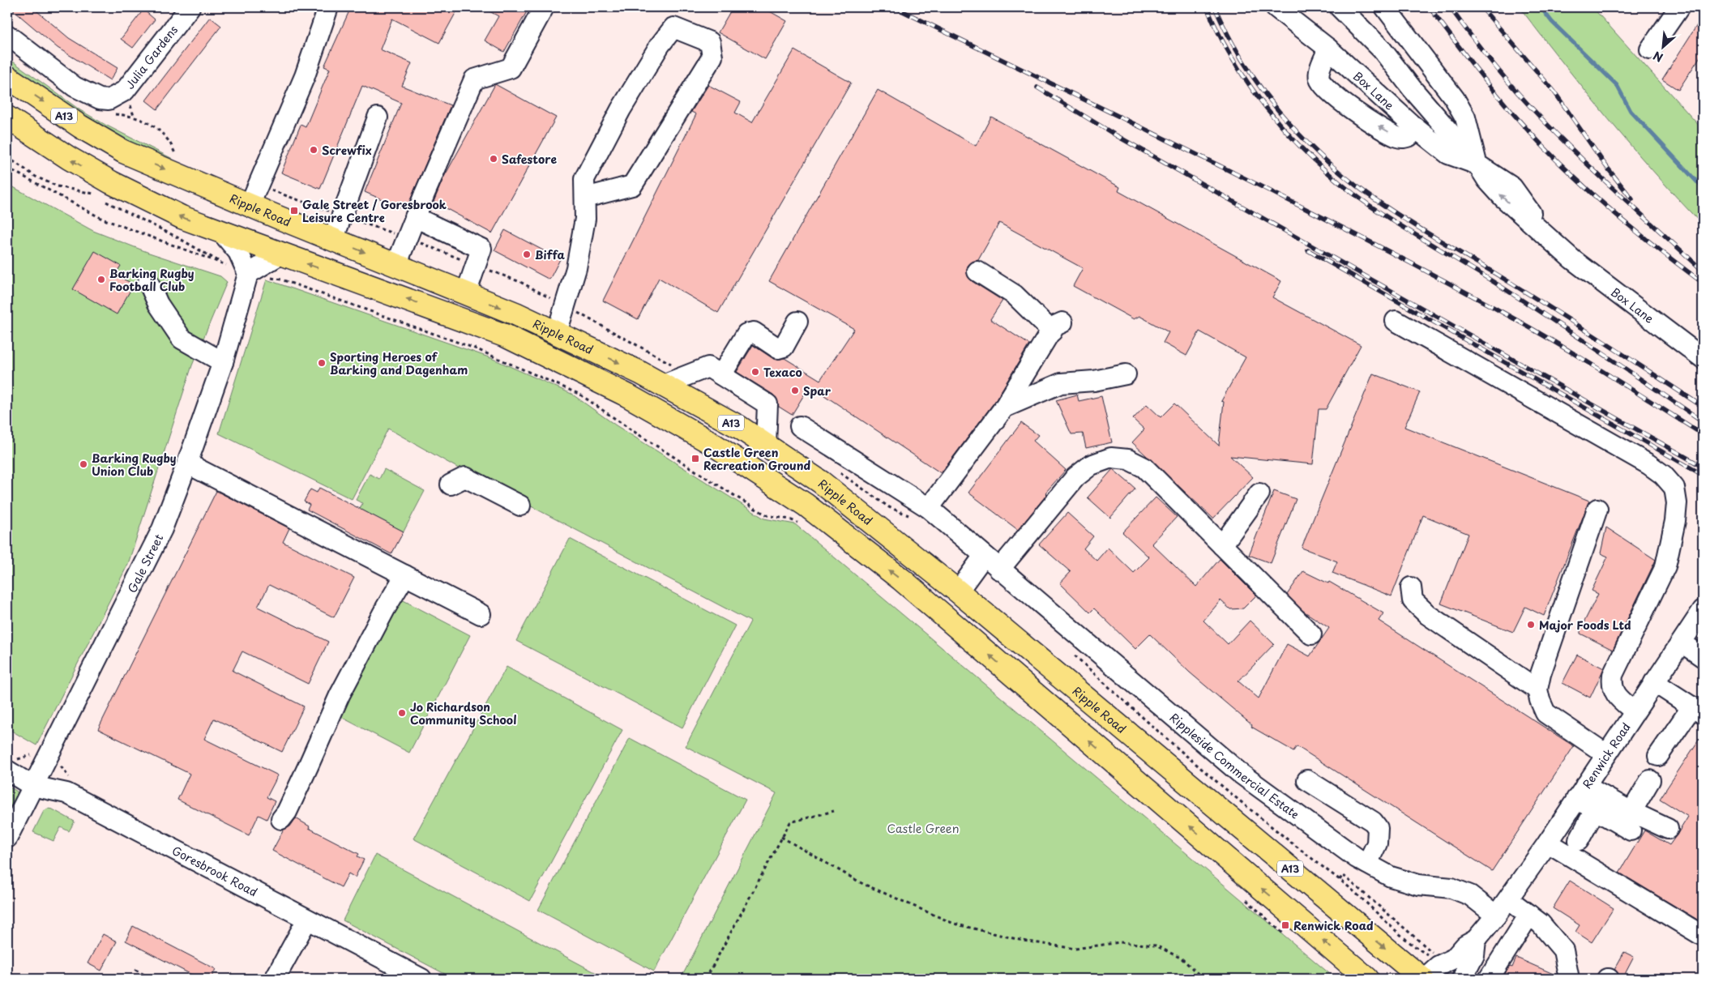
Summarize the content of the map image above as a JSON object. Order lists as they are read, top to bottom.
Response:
{
  "streets": {
    "highway": ["A13", "Ripple Road"],
    "street": [
      "Julia Gardens",
      "Box Lane",
      "Gale Street",
      "Renwick Road",
      "Rippleside Commercial Estate",
      "Goresbrook Road"
    ]
  },
  "crossings": [
    ["Ripple Road", "Renwick Road"],
    ["Gale Street", "Goresbrook Road"],
    ["Renwick Road", "Rippleside Commercial Estate"]
  ],
  "parks": ["Castle Green"],
  "places": {
    "other": [
      "Screwfix",
      "Safestore",
      "Biffa",
      "Barking Rugby Football Club",
      "Sporting Heroes of Barking and Dagenham",
      "Texaco",
      "Spar",
      "Barking Rugby Union Club",
      "Major Foods Ltd",
      "Jo Richardson Community School"
    ],
    "transit": ["Gale Street / Goresbrook Leisure Centre", "Castle Green Recreation Ground", "Renwick Road"]
  },
  "north": "bottom left"
}
